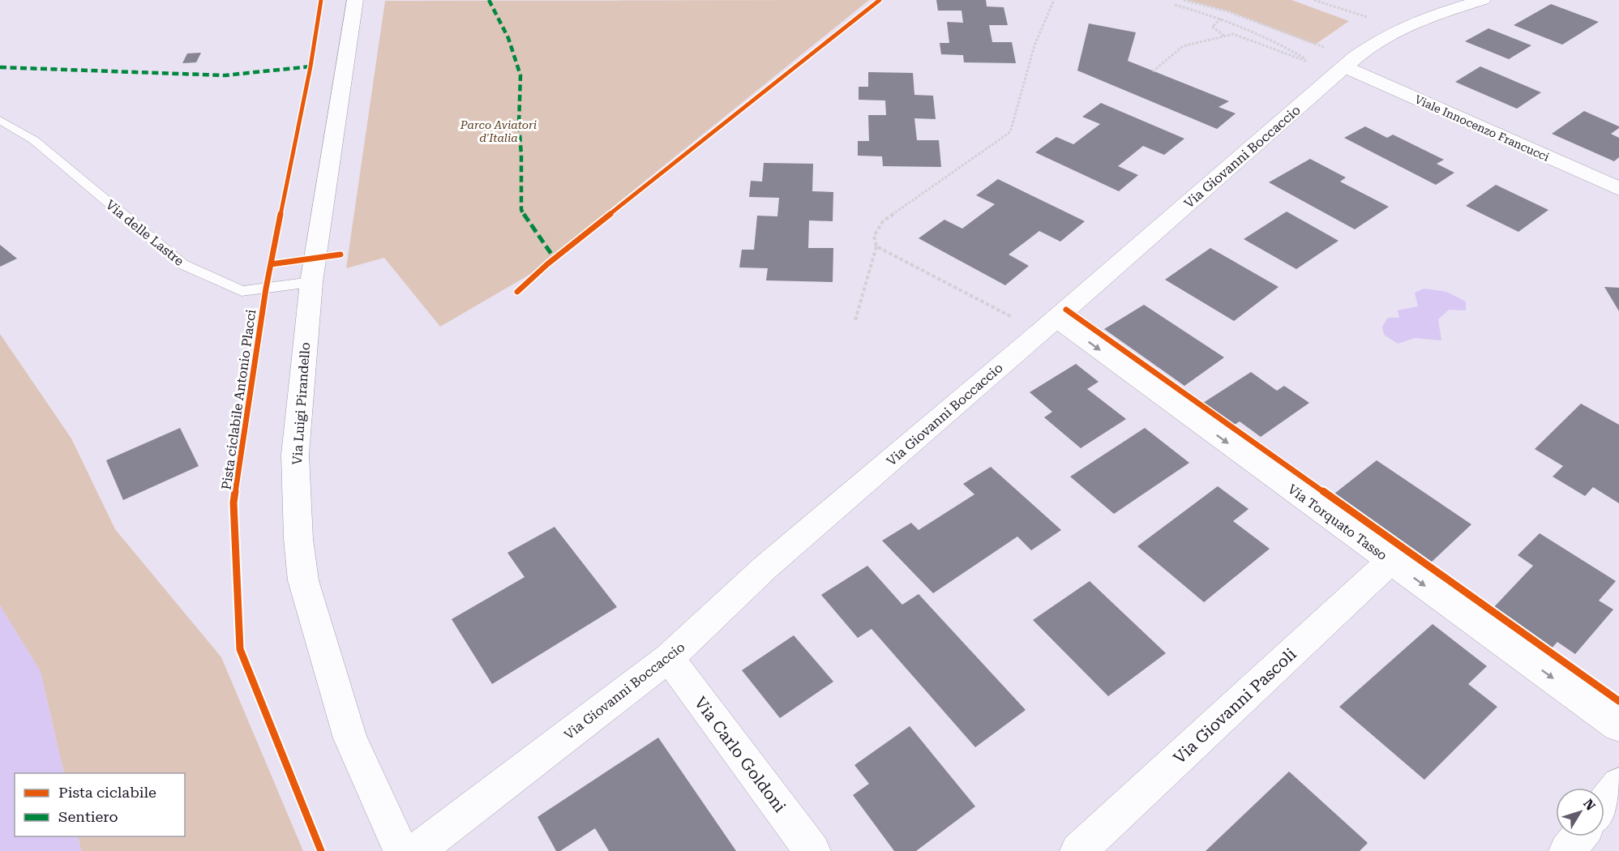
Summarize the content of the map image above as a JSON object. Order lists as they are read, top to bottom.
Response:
{
  "streets": {
    "street": [
      "Viale Innocenzo Francucci",
      "Via Giovanni Boccaccio",
      "Via Luigi Pirandello",
      "Via Torquato Tasso",
      "Via Giovanni Pascoli",
      "Via Carlo Goldoni"
    ],
    "lane": ["Via delle Lastre"],
    "cycle path": ["Pista ciclabile Antonio Placci"]
  },
  "crossings": [
    ["Viale Innocenzo Francucci", "Via Giovanni Boccaccio"],
    ["Via Giovanni Boccaccio", "Via Torquato Tasso"],
    ["Via Giovanni Boccaccio", "Via Carlo Goldoni"],
    ["Via delle Lastre", "Via Luigi Pirandello"],
    ["Via Torquato Tasso", "Via Giovanni Pascoli"]
  ],
  "one_way": ["Via Torquato Tasso"],
  "parks": ["Parco Aviatori d'Italia"],
  "legend": ["Pista ciclabile", "Sentiero"],
  "north": "top right"
}
